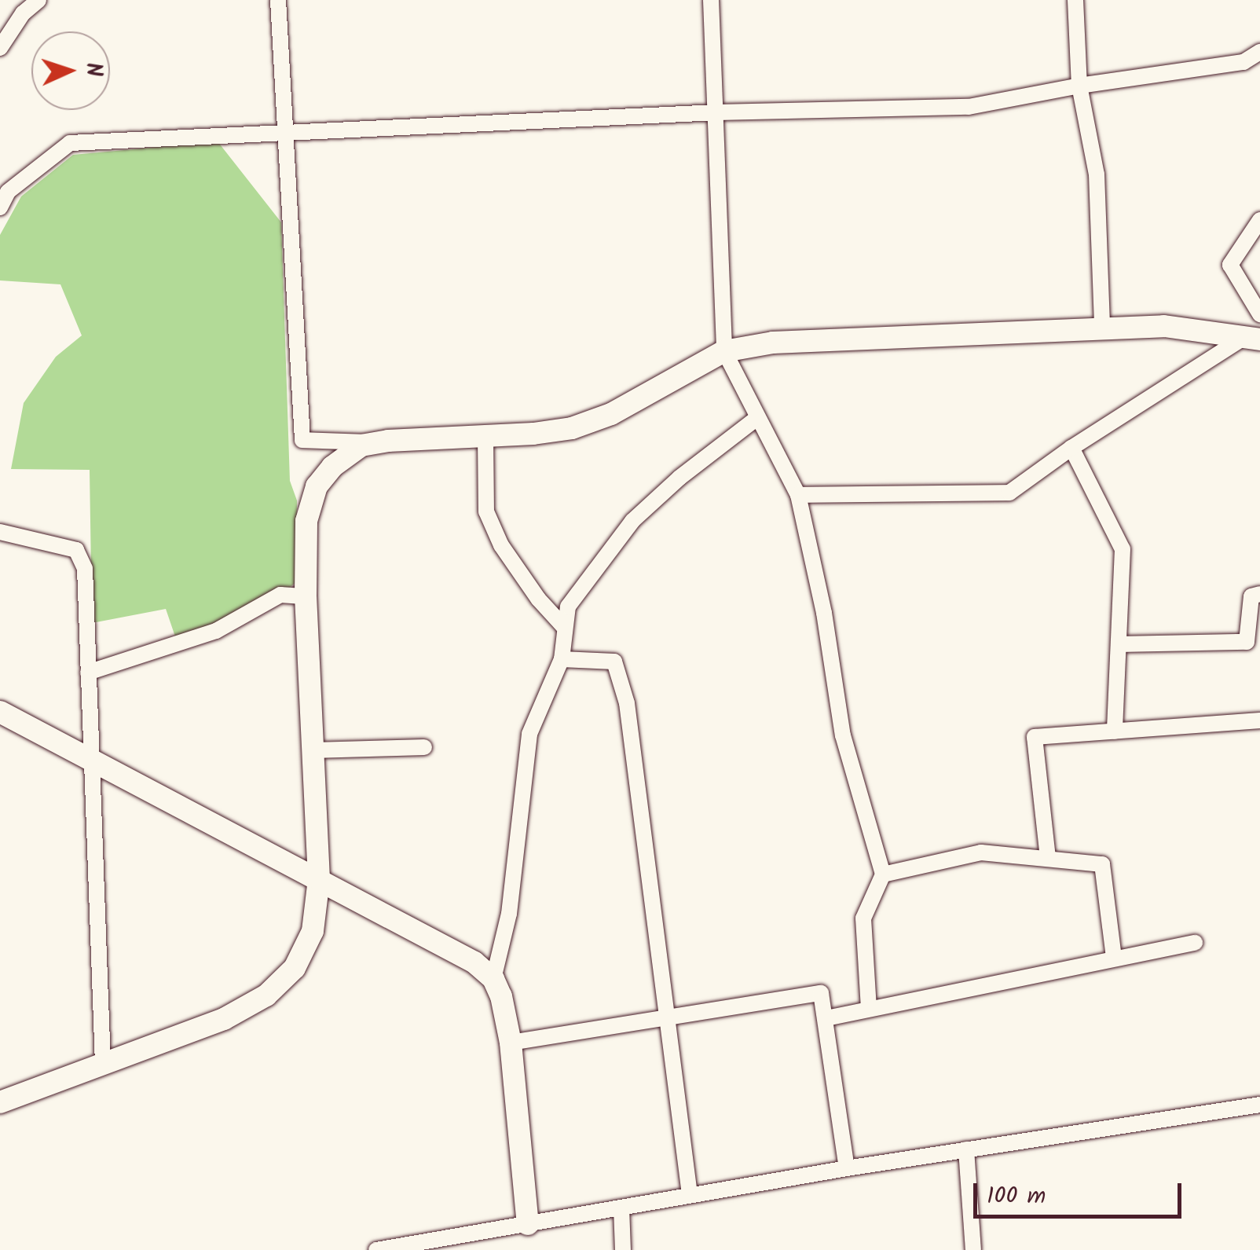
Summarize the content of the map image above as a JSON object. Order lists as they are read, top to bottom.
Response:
{
  "scale_bar": "100 m",
  "north": "right"
}
